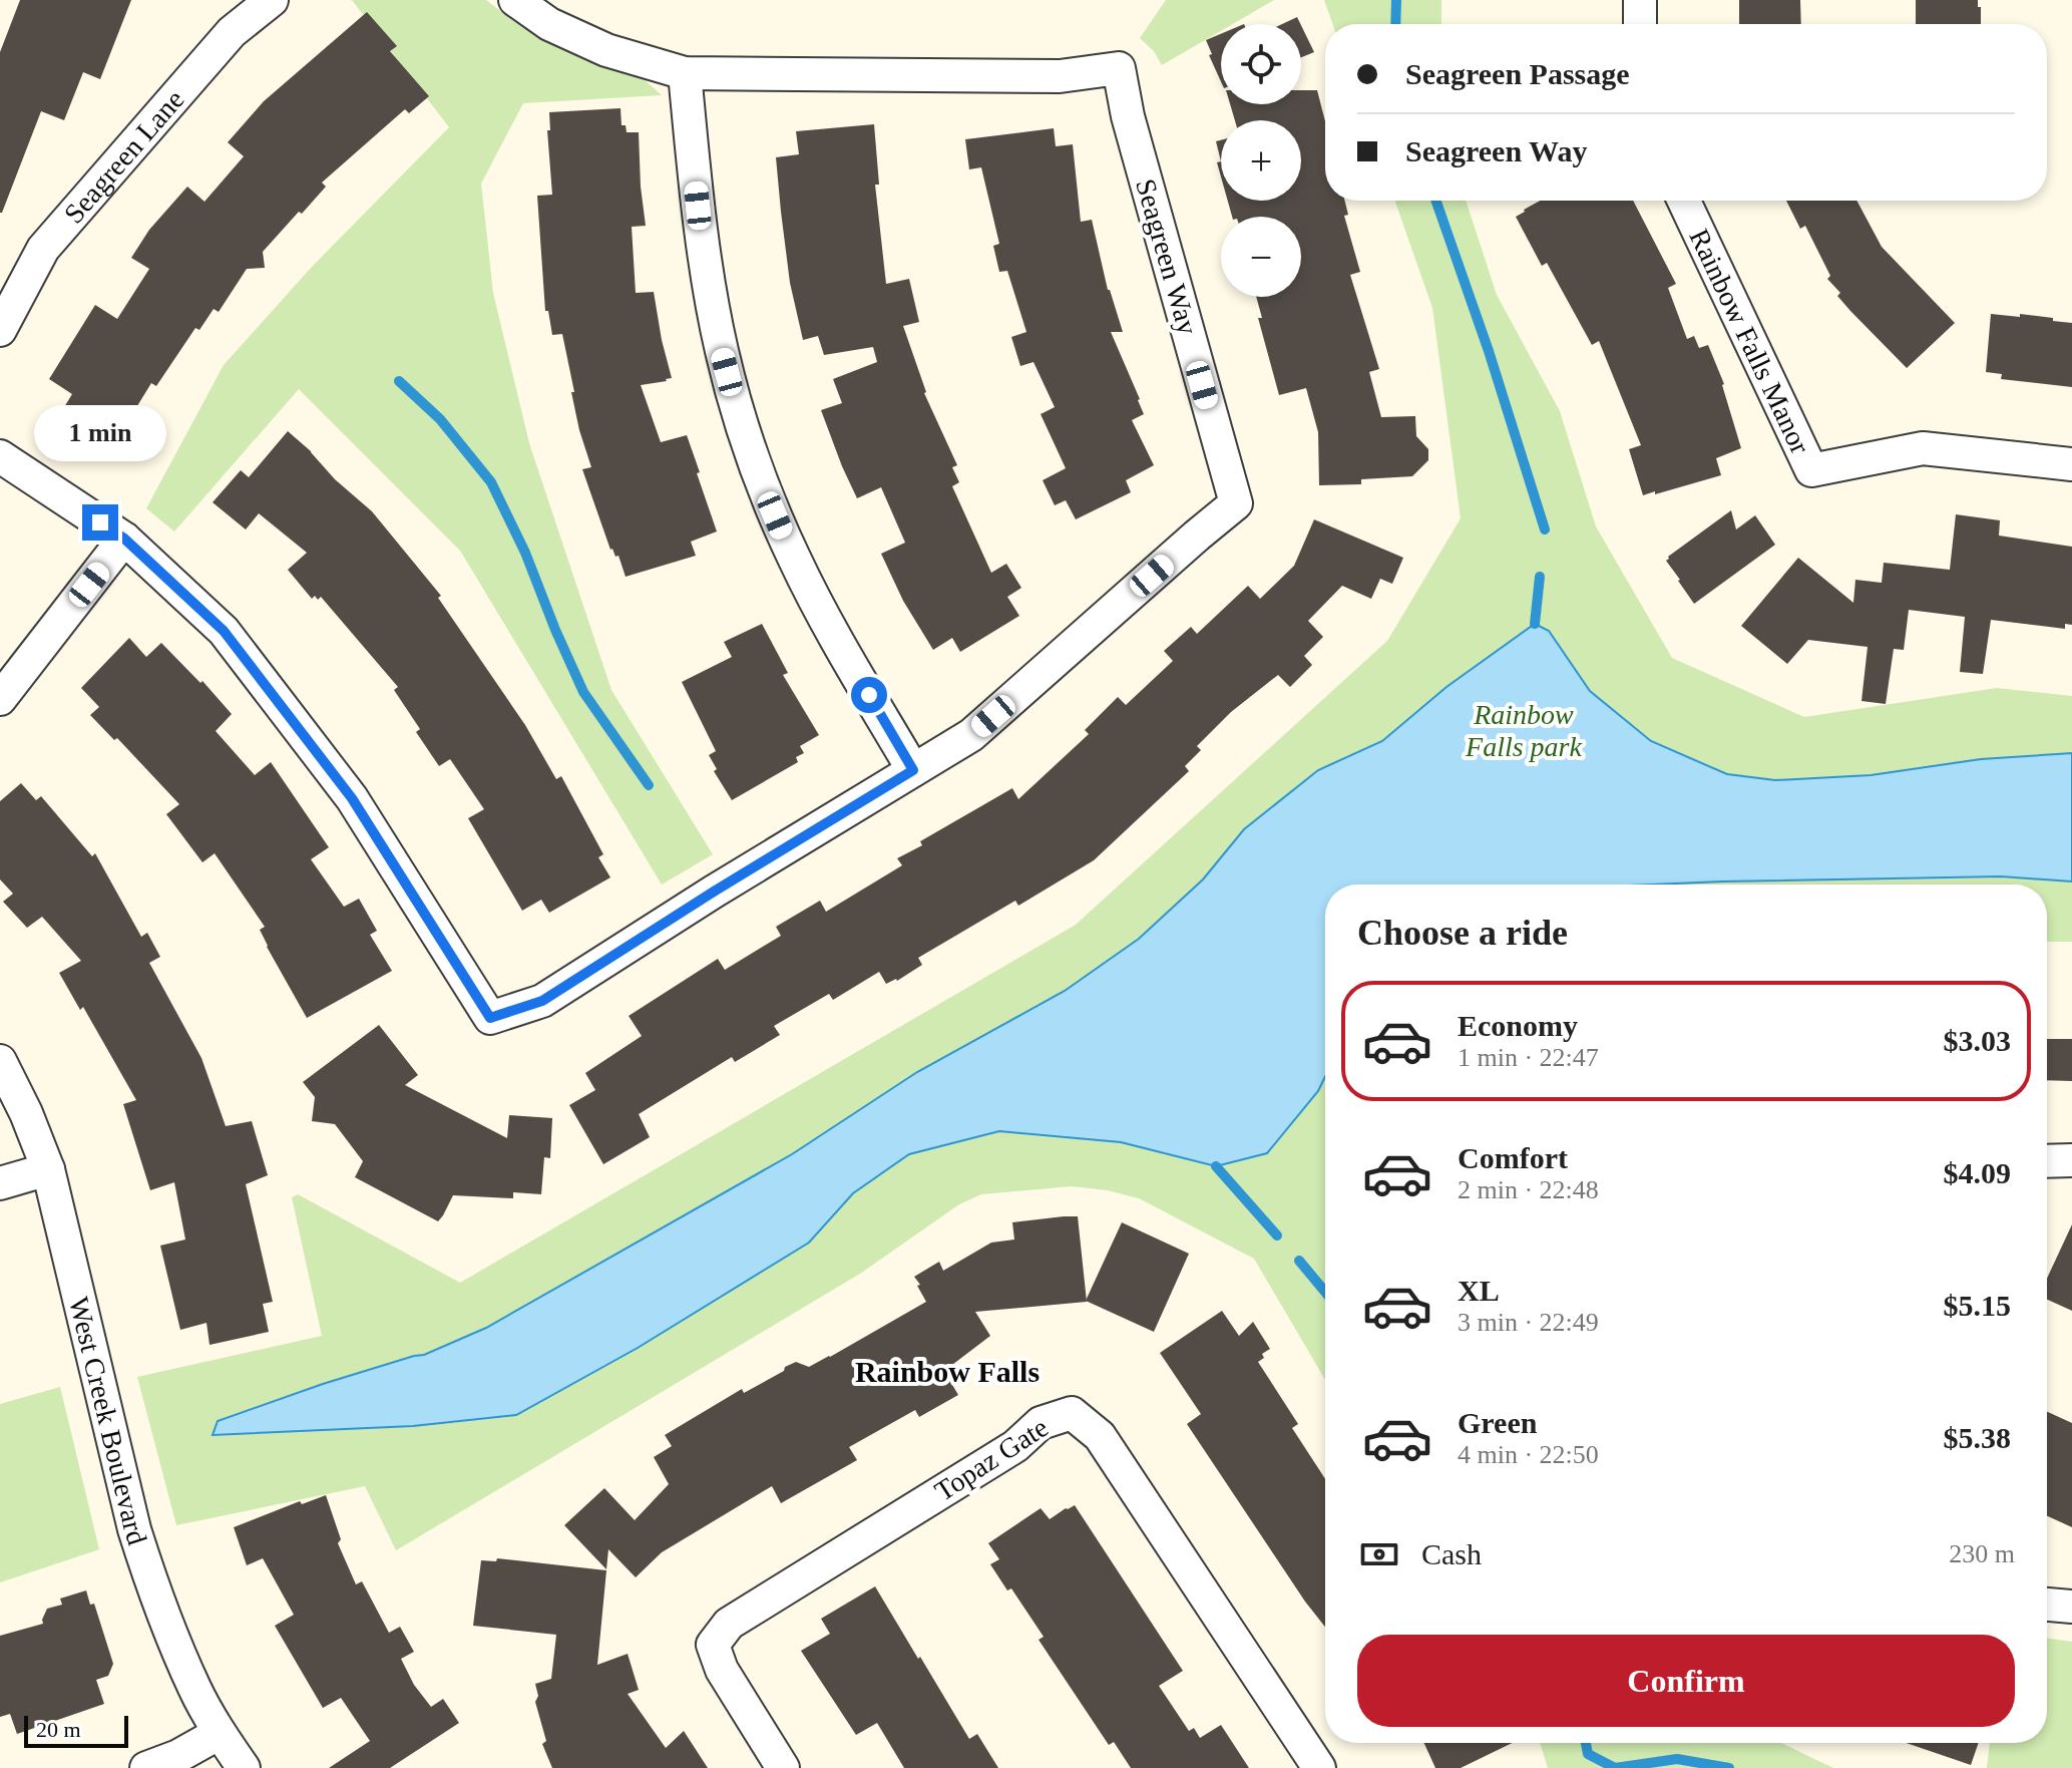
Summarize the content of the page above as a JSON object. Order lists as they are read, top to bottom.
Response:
{
  "streets": {
    "street": [
      "Seagreen Lane",
      "Seagreen Way",
      "Rainbow Falls Manor",
      "West Creek Boulevard",
      "Topaz Gate"
    ]
  },
  "districts": ["Rainbow Falls"],
  "parks": ["Rainbow Falls park"],
  "scale_bar": "20 m",
  "page": {
    "map_buttons": ["+", "−"],
    "banner": ["Seagreen Passage", "Seagreen Way"],
    "bubble": "1 min",
    "heading": "Choose a ride",
    "list": [
      {
        "name": "Economy",
        "note": "1 min · 22:47",
        "value": "$3.03"
      },
      {
        "name": "Comfort",
        "note": "2 min · 22:48",
        "value": "$4.09"
      },
      {
        "name": "XL",
        "note": "3 min · 22:49",
        "value": "$5.15"
      },
      {
        "name": "Green",
        "note": "4 min · 22:50",
        "value": "$5.38"
      }
    ],
    "pay": ["Cash", "230 m"],
    "buttons": "Confirm",
    "scale": "20 m"
  }
}
